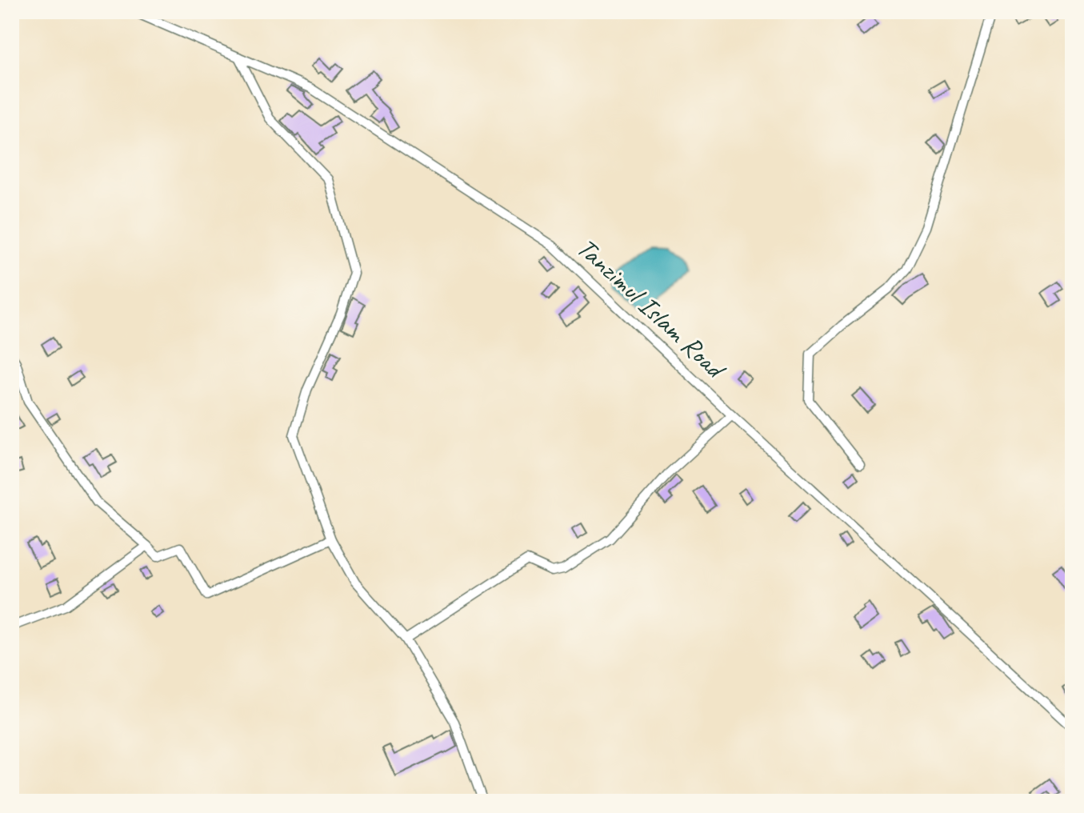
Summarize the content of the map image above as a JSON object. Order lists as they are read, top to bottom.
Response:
{
  "streets": {
    "street": ["Tanzimul Islam Road"]
  }
}
